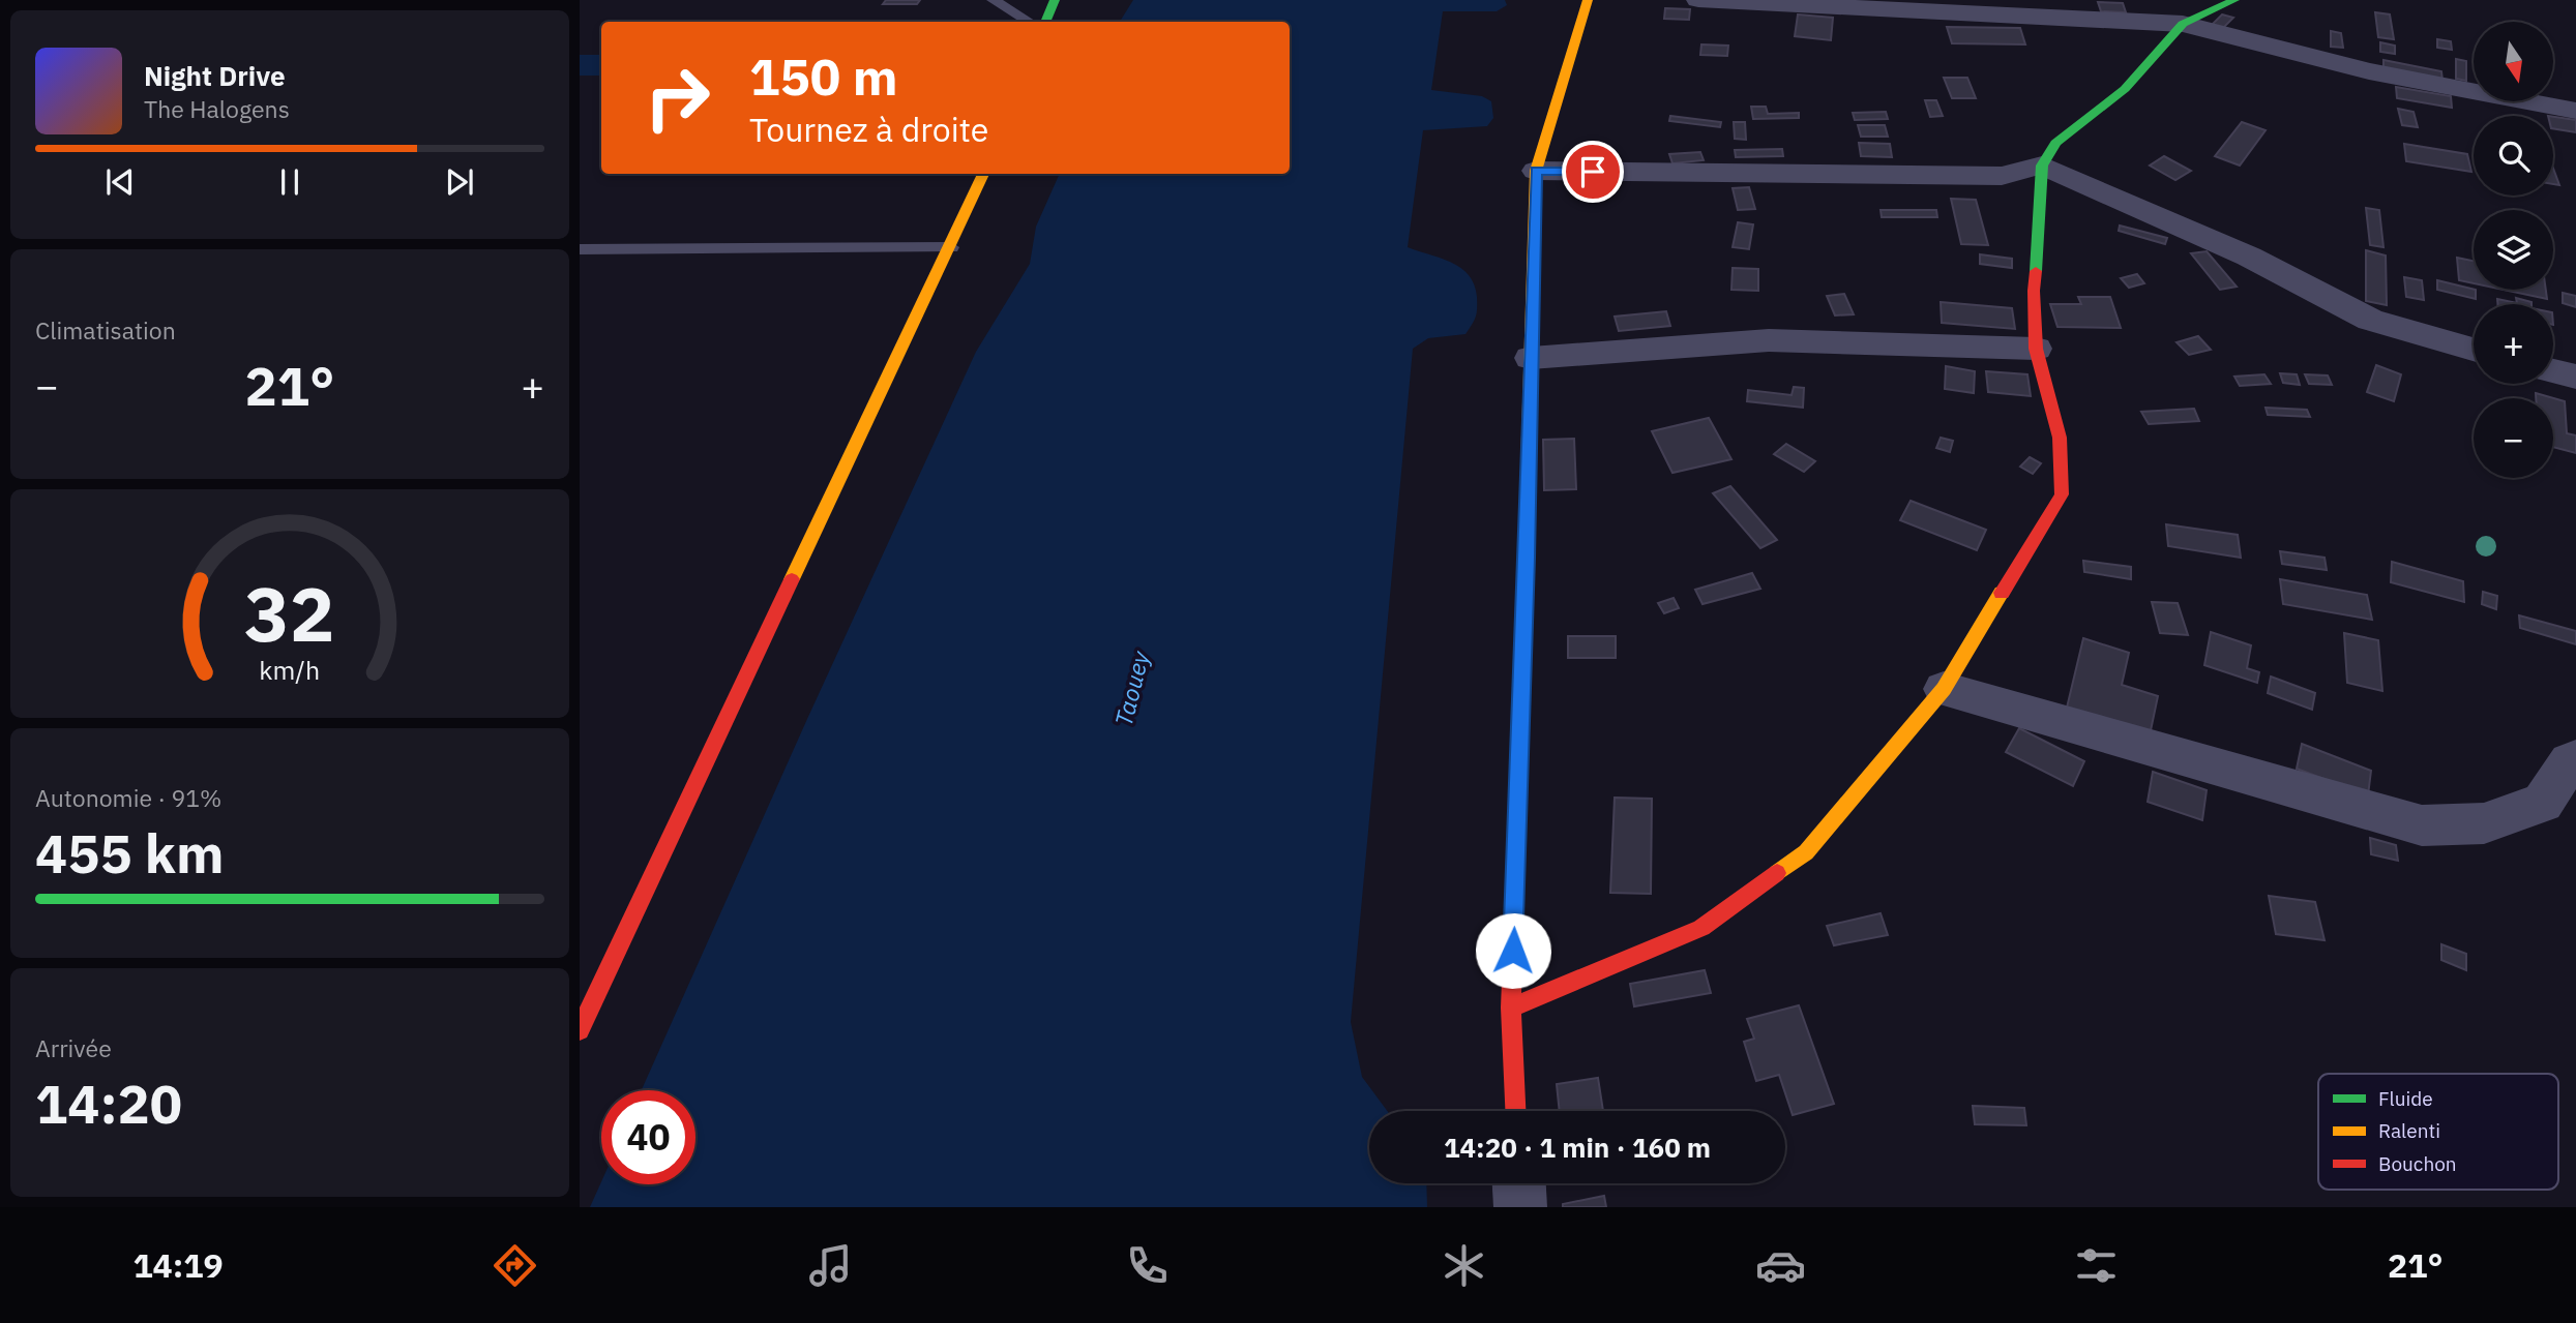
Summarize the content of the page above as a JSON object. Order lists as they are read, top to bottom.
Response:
{
  "water": ["Taouey"],
  "legend": ["Fluide", "Ralenti", "Bouchon"],
  "north": "bottom",
  "page": {
    "map_buttons": ["+", "−"],
    "turn": ["150 m", "Tournez à droite"],
    "song": ["Night Drive", "The Halogens"],
    "tile": [
      "Climatisation",
      ["Autonomie · 91%", "455 km"],
      ["Arrivée", "14:20"]
    ],
    "heat": ["−", "21°", "+"],
    "limit": "40",
    "trip": "14:20 · 1 min · 160 m",
    "tabs": ["14:19", "21°"],
    "gauge": ["32", "km/h"]
  }
}
